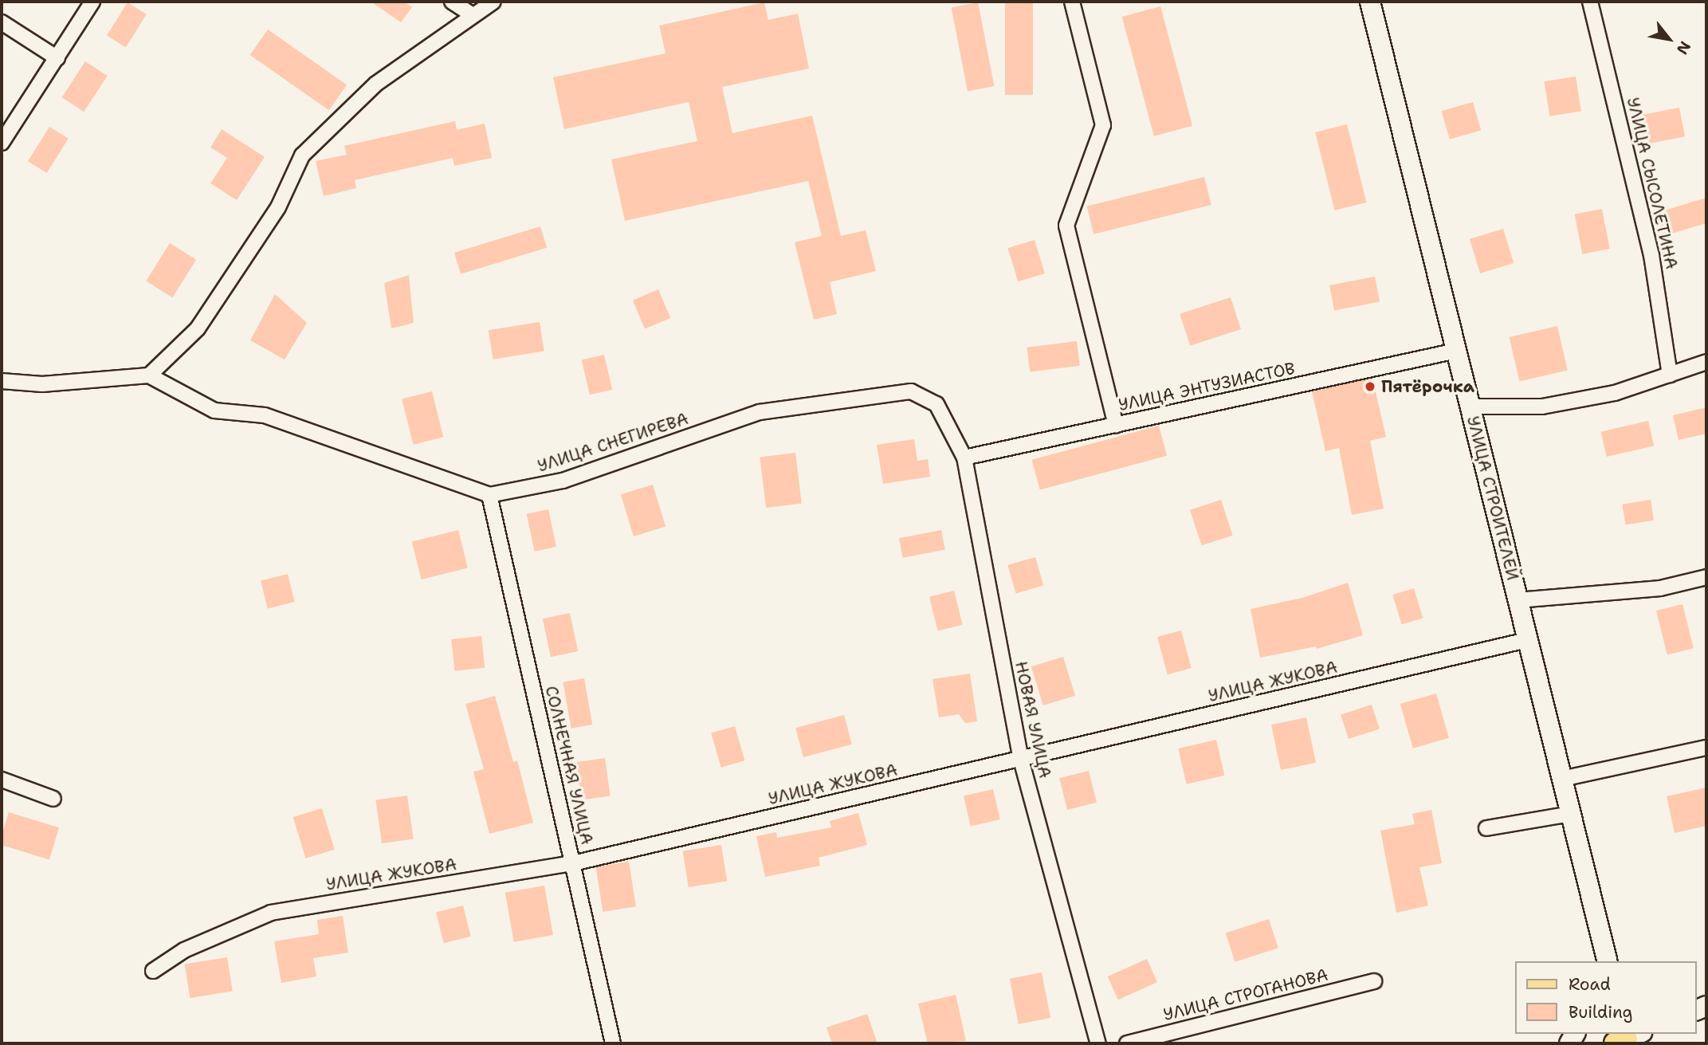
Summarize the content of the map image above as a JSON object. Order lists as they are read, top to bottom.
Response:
{
  "streets": {
    "main road": ["УЛИЦА СТРОИТЕЛЕЙ"],
    "street": [
      "УЛИЦА СЫСОЛЕТИНА",
      "УЛИЦА ЭНТУЗИАСТОВ",
      "УЛИЦА СНЕГИРЕВА",
      "УЛИЦА ЖУКОВА",
      "НОВАЯ УЛИЦА",
      "СОЛНЕЧНАЯ УЛИЦА",
      "УЛИЦА СТРОГАНОВА"
    ]
  },
  "crossings": [
    ["УЛИЦА ЭНТУЗИАСТОВ", "УЛИЦА СТРОИТЕЛЕЙ"],
    ["УЛИЦА ЭНТУЗИАСТОВ", "НОВАЯ УЛИЦА"],
    ["УЛИЦА СНЕГИРЕВА", "НОВАЯ УЛИЦА"],
    ["УЛИЦА СНЕГИРЕВА", "СОЛНЕЧНАЯ УЛИЦА"],
    ["УЛИЦА СТРОИТЕЛЕЙ", "УЛИЦА ЖУКОВА"],
    ["УЛИЦА ЖУКОВА", "НОВАЯ УЛИЦА"],
    ["УЛИЦА ЖУКОВА", "СОЛНЕЧНАЯ УЛИЦА"]
  ],
  "places": ["Пятёрочка"],
  "legend": ["Road", "Building"],
  "north": "bottom right"
}
